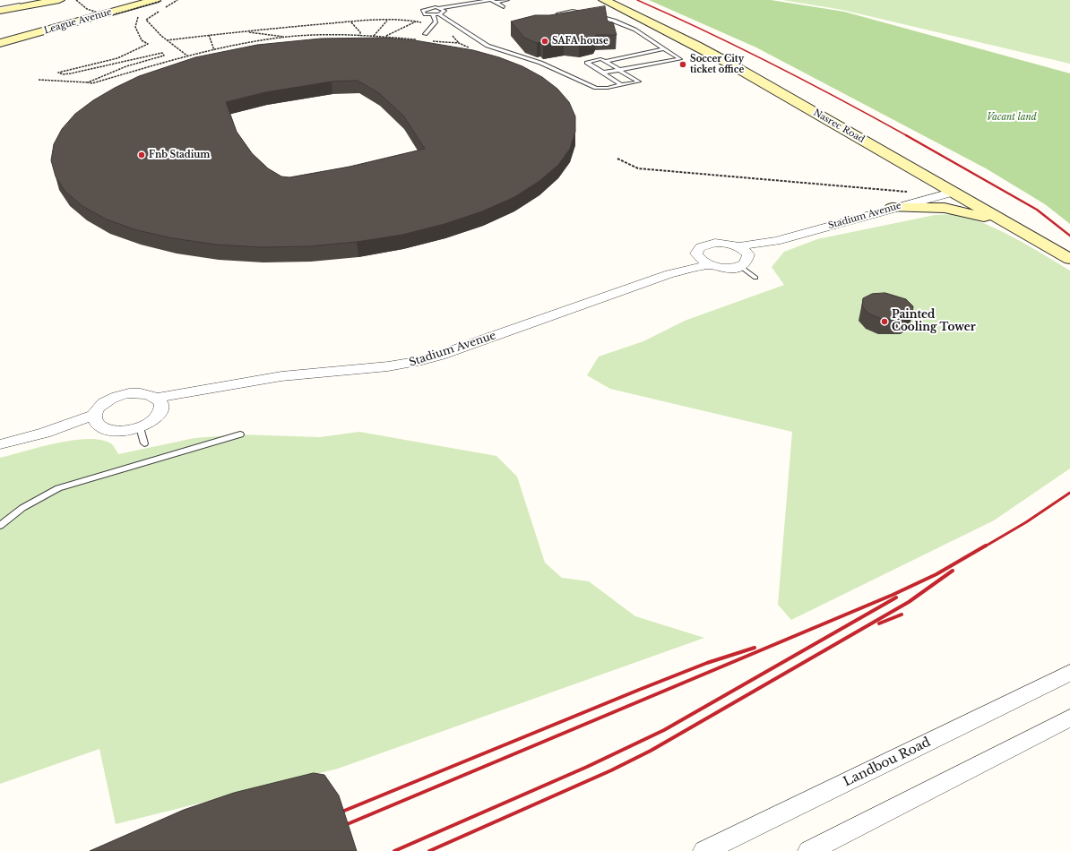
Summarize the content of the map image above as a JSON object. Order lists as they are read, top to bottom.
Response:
{
  "streets": {
    "main road": ["League Avenue", "Nasrec Road"],
    "street": ["Stadium Avenue", "Landbou Road"]
  },
  "crossings": [
    ["Nasrec Road", "Stadium Avenue"]
  ],
  "parks": ["Vacant land"],
  "places": [
    "SAFA house",
    "Soccer City ticket office",
    "Fnb Stadium",
    "Painted Cooling Tower"
  ]
}
